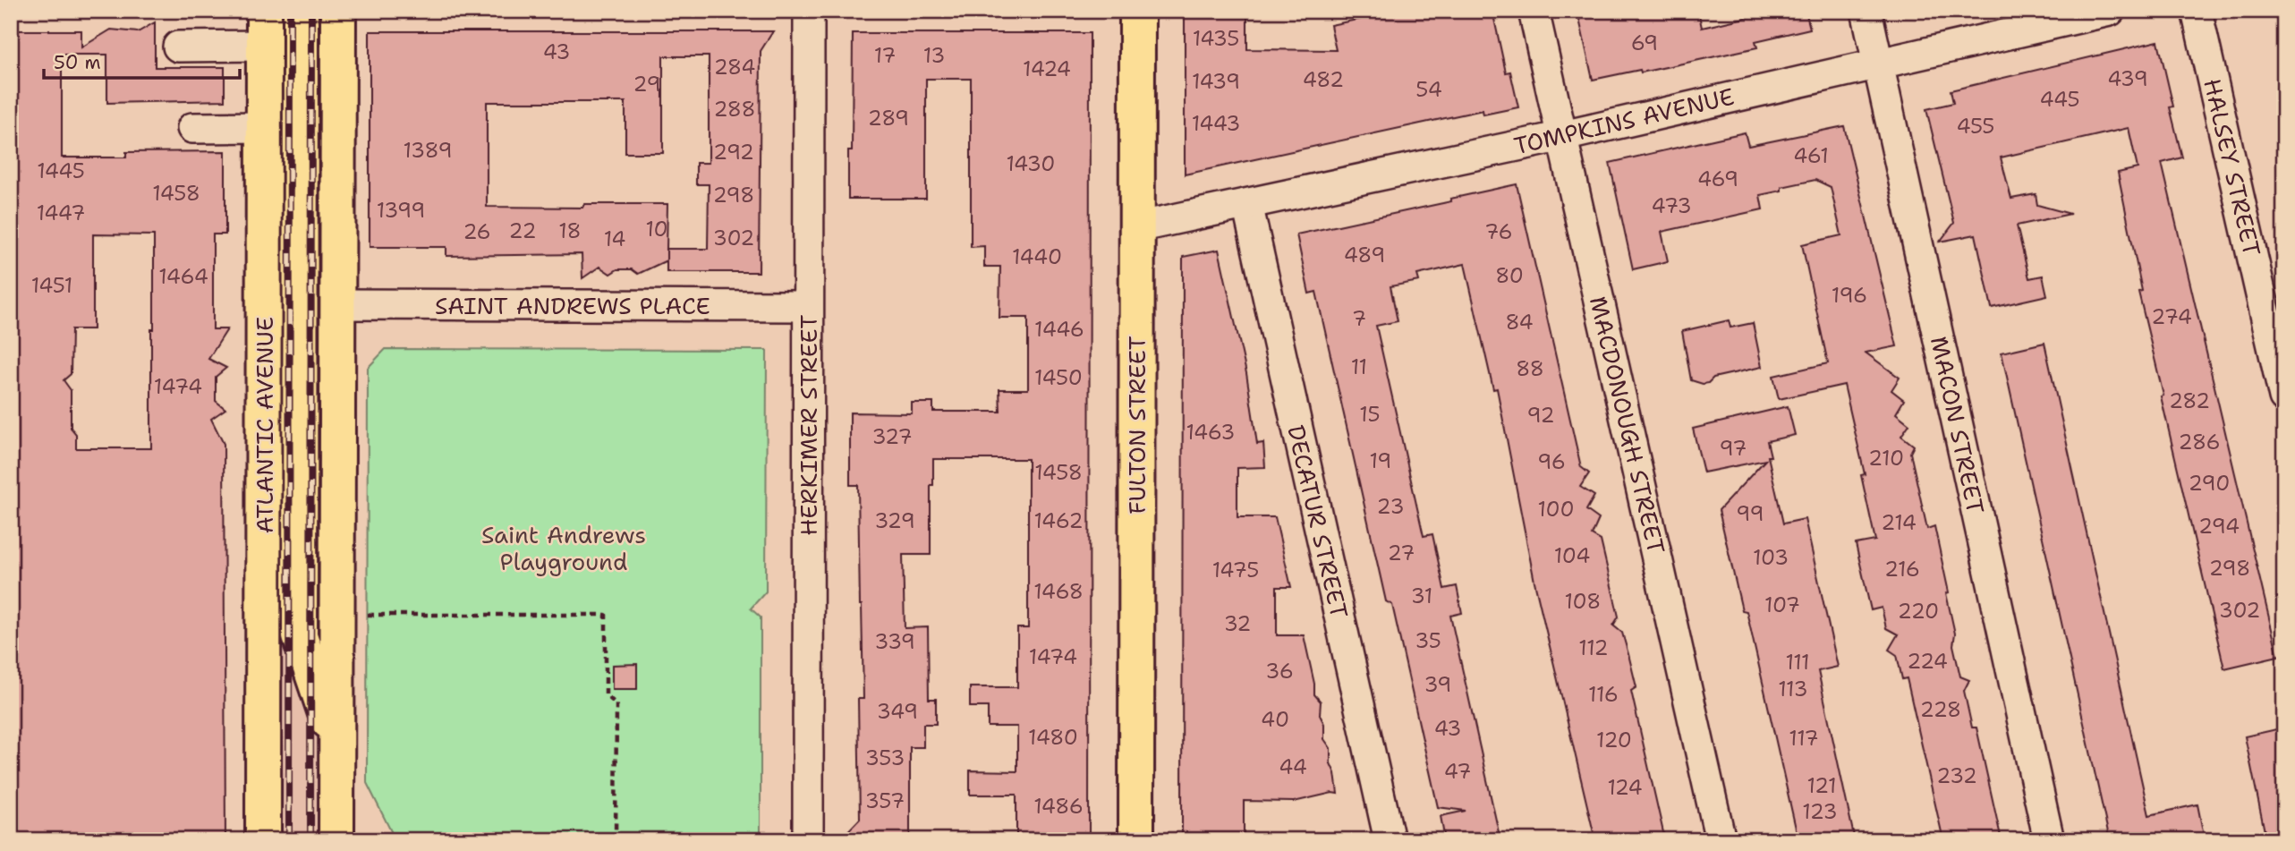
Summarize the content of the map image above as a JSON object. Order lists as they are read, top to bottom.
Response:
{
  "streets": {
    "main road": ["ATLANTIC AVENUE", "FULTON STREET"],
    "street": [
      "TOMPKINS AVENUE",
      "HALSEY STREET",
      "SAINT ANDREWS PLACE",
      "HERKIMER STREET",
      "MACDONOUGH STREET",
      "MACON STREET",
      "DECATUR STREET"
    ]
  },
  "crossings": [
    ["TOMPKINS AVENUE", "FULTON STREET"],
    ["TOMPKINS AVENUE", "MACDONOUGH STREET"],
    ["TOMPKINS AVENUE", "MACON STREET"],
    ["TOMPKINS AVENUE", "DECATUR STREET"],
    ["SAINT ANDREWS PLACE", "HERKIMER STREET"]
  ],
  "parks": ["Saint Andrews Playground"],
  "house_numbers": [
    "1435",
    "69",
    "43",
    "17",
    "13",
    "284",
    "1424",
    "439",
    "482",
    "1439",
    "29",
    "54",
    "445",
    "288",
    "289",
    "1443",
    "455",
    "1389",
    "292",
    "461",
    "1430",
    "1445",
    "469",
    "1458",
    "298",
    "473",
    "1399",
    "1447",
    "10",
    "22",
    "18",
    "26",
    "76",
    "302",
    "14",
    "489",
    "1440",
    "80",
    "1464",
    "1451",
    "196",
    "274",
    "7",
    "84",
    "1446",
    "11",
    "88",
    "1450",
    "1474",
    "282",
    "15",
    "92",
    "1463",
    "327",
    "286",
    "97",
    "210",
    "19",
    "96",
    "1458",
    "290",
    "23",
    "100",
    "99",
    "329",
    "1462",
    "214",
    "294",
    "27",
    "104",
    "103",
    "298",
    "216",
    "1475",
    "1468",
    "31",
    "108",
    "107",
    "302",
    "220",
    "32",
    "35",
    "339",
    "112",
    "1474",
    "224",
    "111",
    "36",
    "39",
    "113",
    "116",
    "228",
    "349",
    "40",
    "43",
    "1480",
    "117",
    "120",
    "353",
    "44",
    "47",
    "232",
    "121",
    "124",
    "357",
    "1486",
    "123"
  ],
  "scale_bar": "50 m"
}
